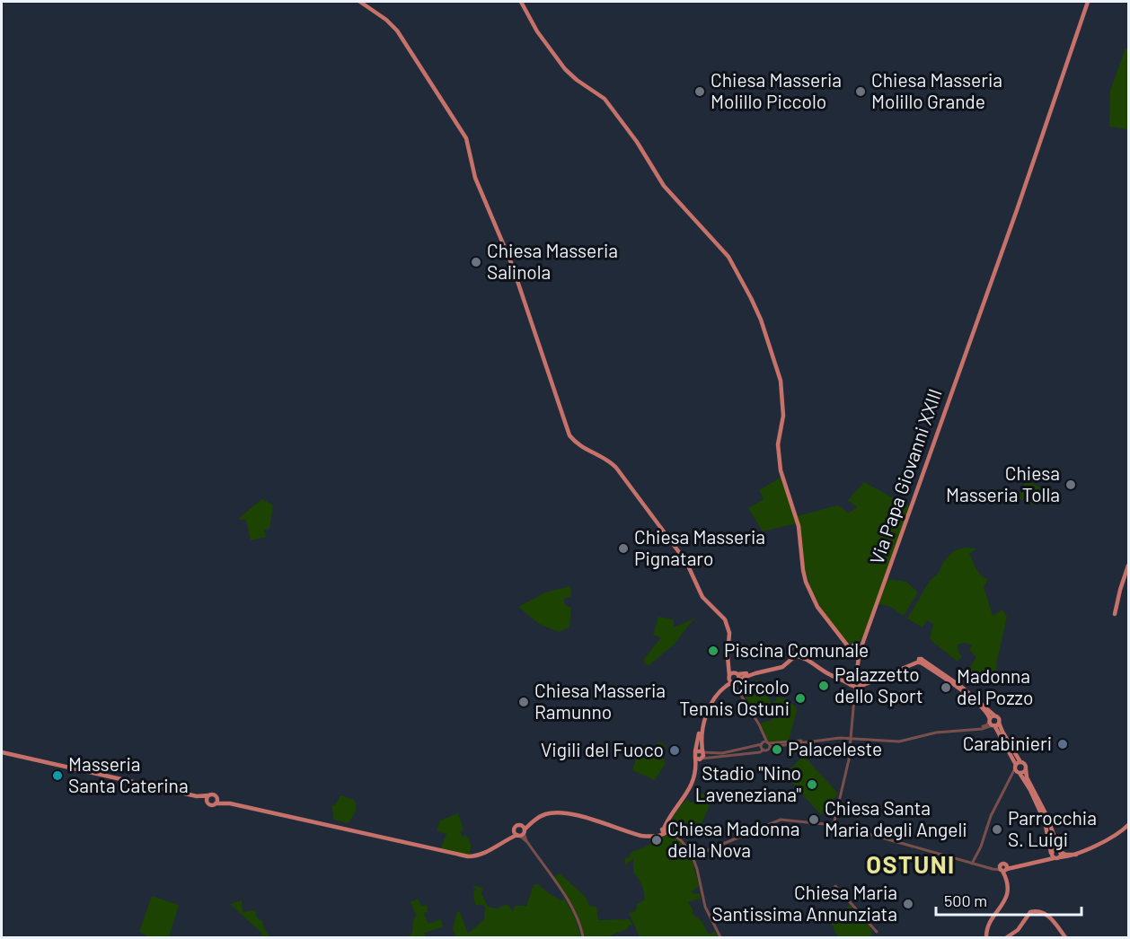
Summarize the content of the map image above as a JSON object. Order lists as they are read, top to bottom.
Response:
{
  "streets": {
    "main road": ["Via Papa Giovanni XXIII"]
  },
  "districts": ["OSTUNI"],
  "places": [
    "Chiesa Masseria Molillo Piccolo",
    "Chiesa Masseria Molillo Grande",
    "Chiesa Masseria Salinola",
    "Chiesa Masseria Tolla",
    "Chiesa Masseria Pignataro",
    "Piscina Comunale",
    "Palazzetto dello Sport",
    "Madonna del Pozzo",
    "Circolo Tennis Ostuni",
    "Chiesa Masseria Ramunno",
    "Carabinieri",
    "Palaceleste",
    "Vigili del Fuoco",
    "Masseria Santa Caterina",
    "Stadio \"Nino Laveneziana\"",
    "Chiesa Santa Maria degli Angeli",
    "Parrocchia S. Luigi",
    "Chiesa Madonna della Nova",
    "Chiesa Maria Santissima Annunziata"
  ],
  "scale_bar": "500 m"
}
